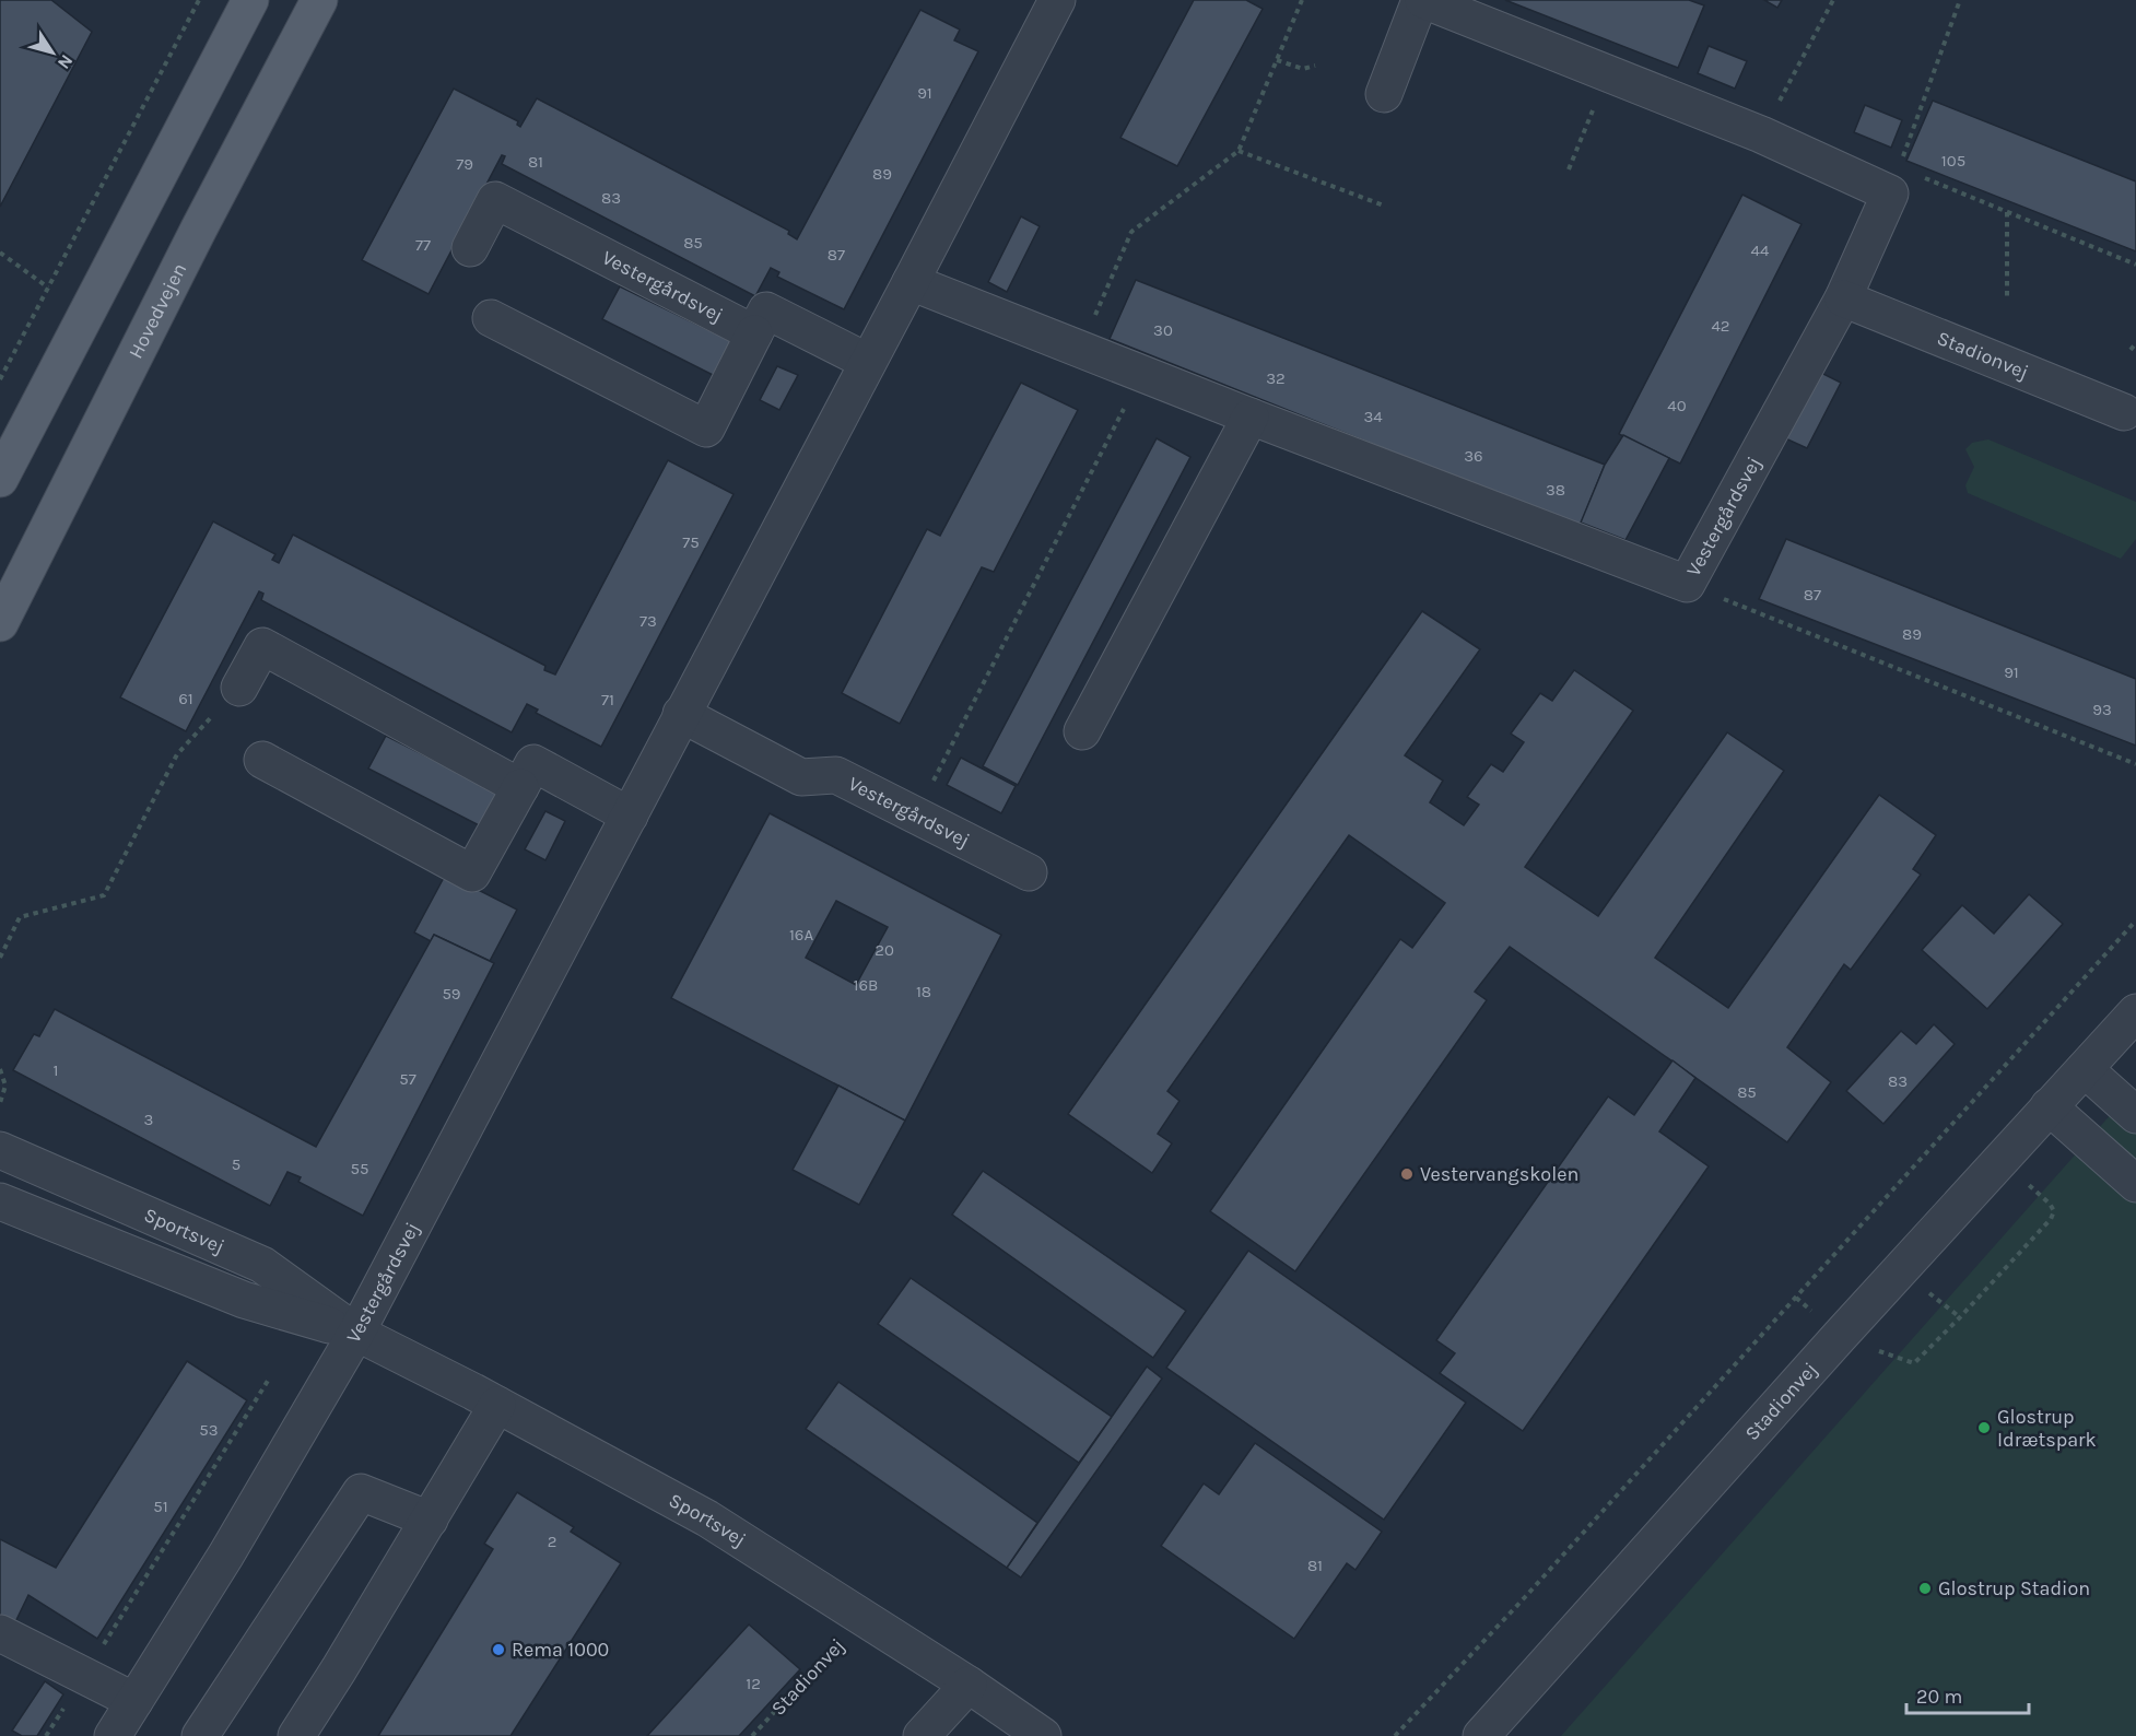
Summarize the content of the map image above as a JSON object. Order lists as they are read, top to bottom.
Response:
{
  "streets": {
    "main road": ["Hovedvejen"],
    "street": ["Vestergårdsvej", "Stadionvej", "Sportsvej"]
  },
  "crossings": [
    ["Vestergårdsvej", "Stadionvej"],
    ["Vestergårdsvej", "Sportsvej"],
    ["Stadionvej", "Sportsvej"]
  ],
  "places": [
    "Vestervangskolen",
    "Glostrup Idrætspark",
    "Glostrup Stadion",
    "Rema 1000"
  ],
  "house_numbers": [
    "91",
    "105",
    "81",
    "79",
    "89",
    "83",
    "85",
    "77",
    "44",
    "87",
    "42",
    "30",
    "32",
    "40",
    "34",
    "36",
    "38",
    "75",
    "87",
    "73",
    "89",
    "91",
    "61",
    "71",
    "93",
    "16A",
    "20",
    "16B",
    "18",
    "59",
    "1",
    "57",
    "83",
    "85",
    "3",
    "5",
    "55",
    "53",
    "51",
    "2",
    "81",
    "12"
  ],
  "scale_bar": "20 m",
  "north": "bottom right"
}
